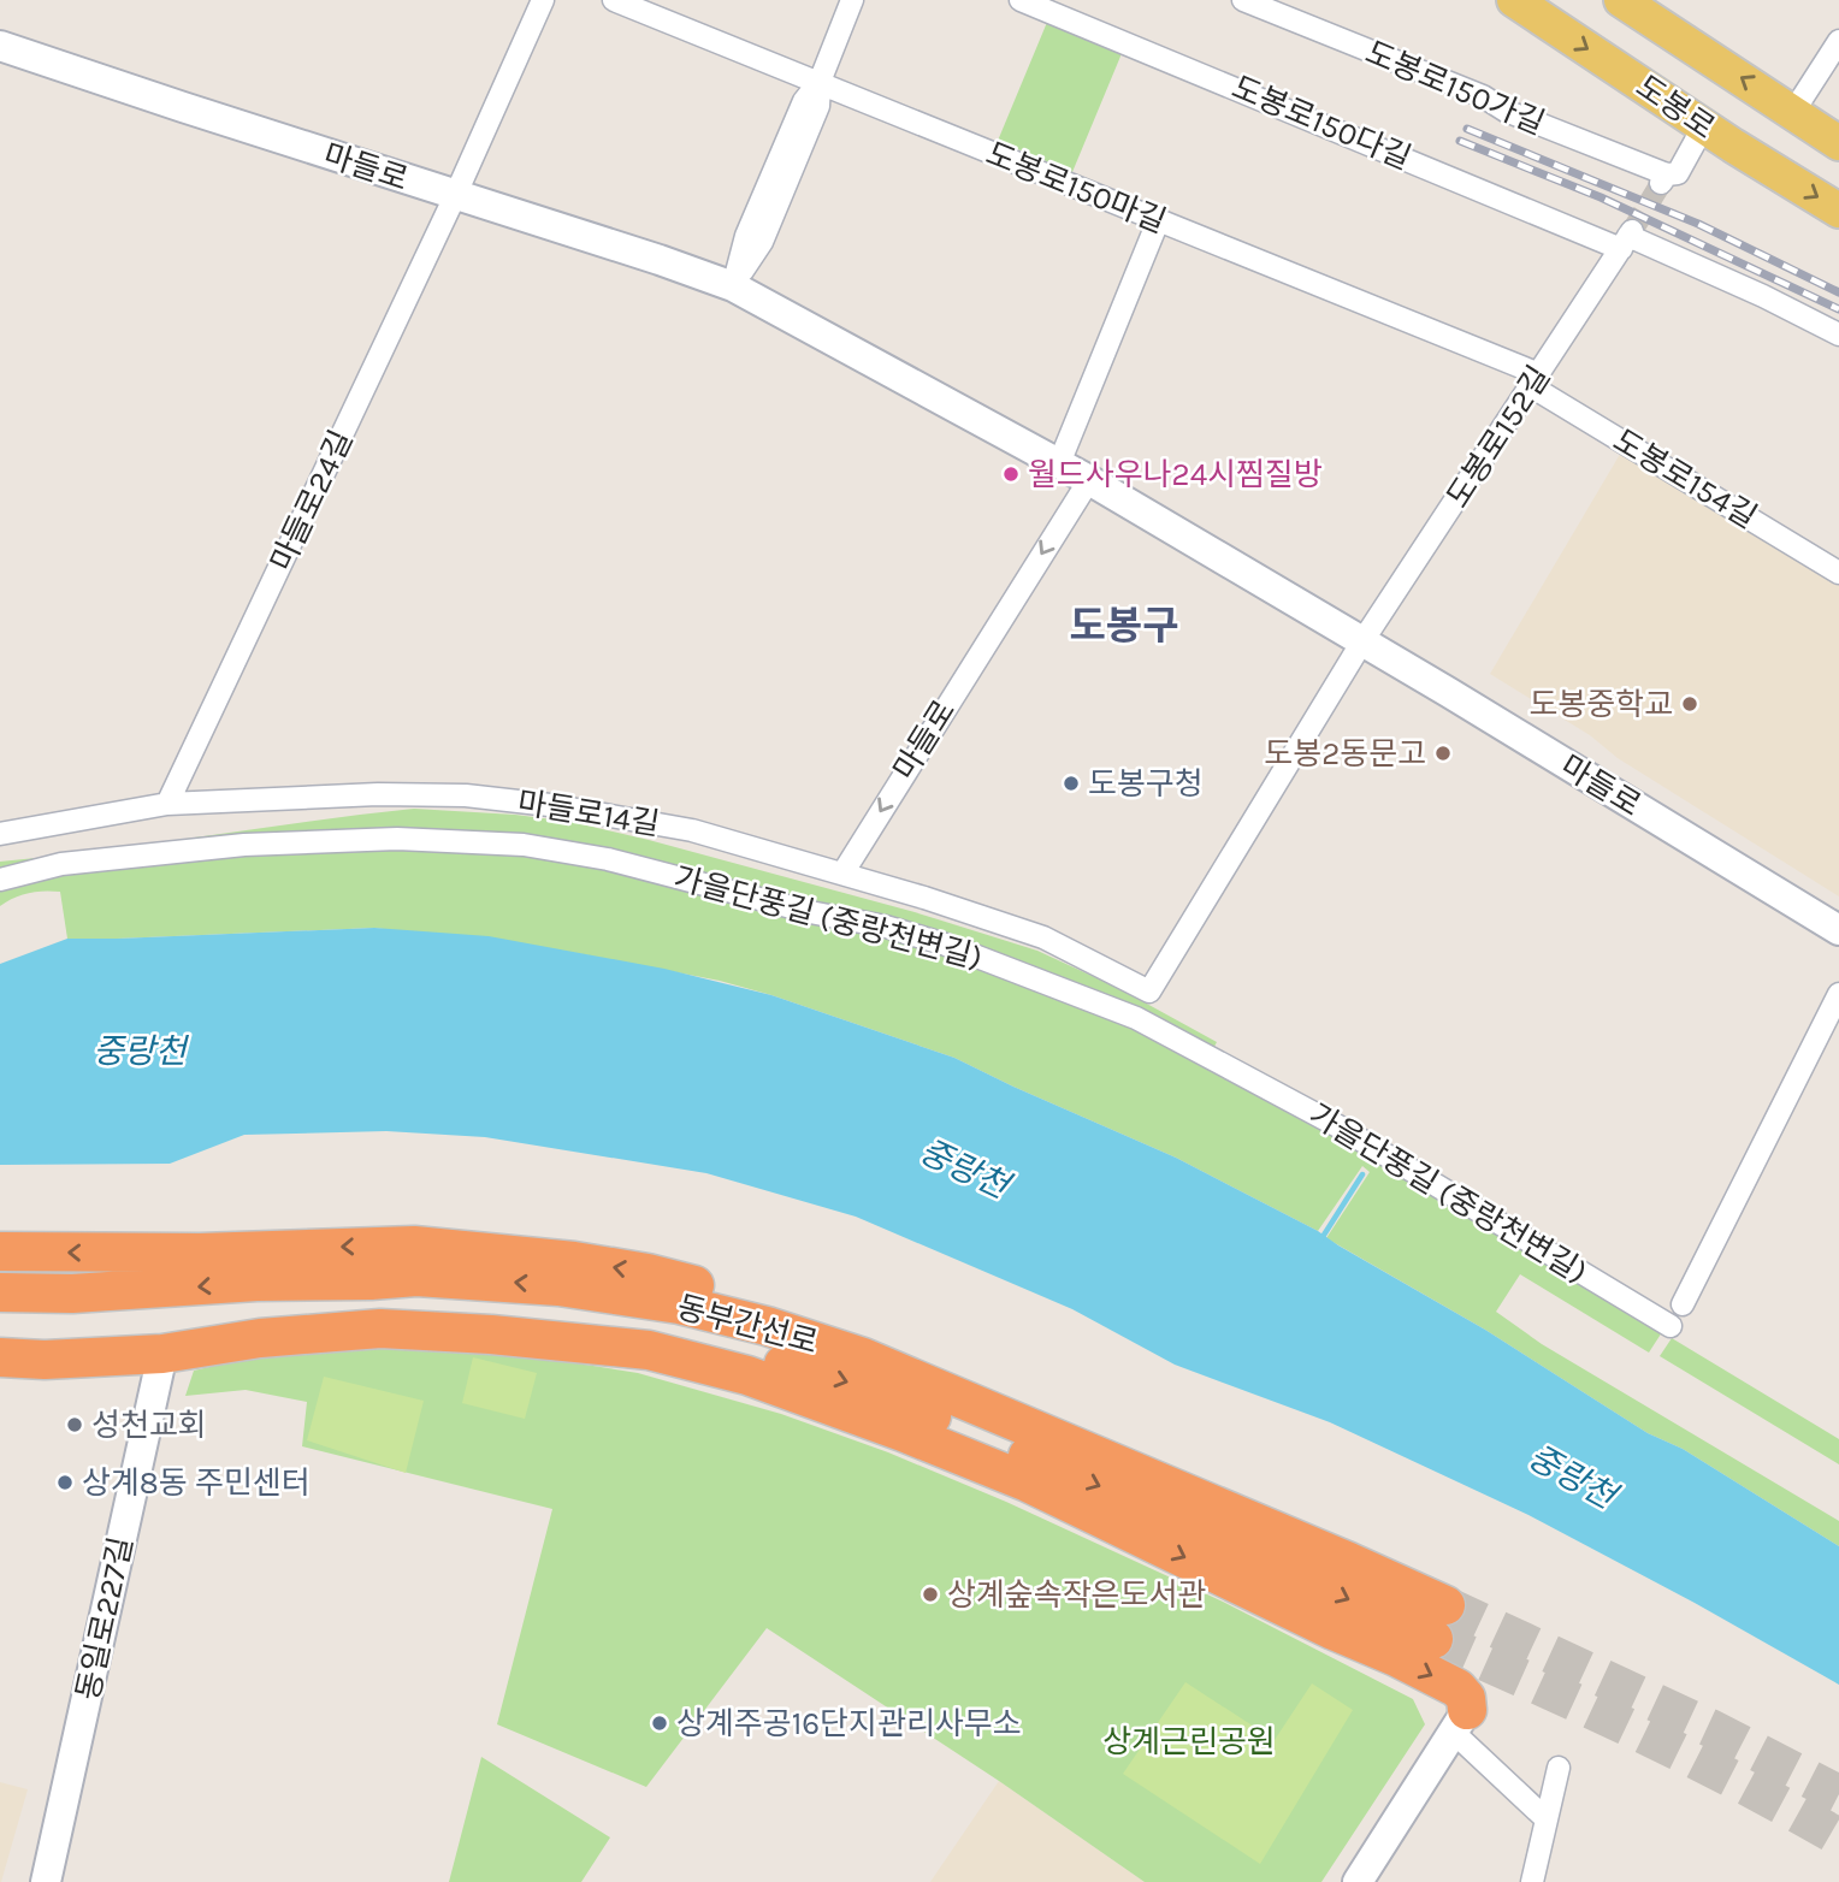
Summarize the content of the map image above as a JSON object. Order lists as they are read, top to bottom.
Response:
{
  "streets": {
    "highway": ["동부간선로"],
    "main road": ["도봉로"],
    "street": [
      "도봉로150가길",
      "도봉로150다길",
      "마들로",
      "도봉로150마길",
      "도봉로152길",
      "도봉로154길",
      "마들로24길",
      "마들로14길",
      "가을단풍길 (중랑천변길)",
      "동일로227길"
    ]
  },
  "crossings": [
    ["도봉로150가길", "도봉로"],
    ["도봉로150다길", "도봉로152길"],
    ["마들로", "도봉로152길"],
    ["마들로", "마들로24길"],
    ["마들로", "마들로14길"],
    ["도봉로150마길", "도봉로152길"],
    ["도봉로150마길", "도봉로154길"],
    ["도봉로152길", "도봉로154길"],
    ["도봉로152길", "마들로14길"],
    ["마들로24길", "마들로14길"]
  ],
  "districts": ["도봉구"],
  "water": ["중랑천"],
  "parks": ["상계근린공원"],
  "places": [
    "월드사우나24시찜질방",
    "도봉중학교",
    "도봉2동문고",
    "도봉구청",
    "성천교회",
    "상계8동 주민센터",
    "상계숲속작은도서관",
    "상계주공16단지관리사무소"
  ]
}
